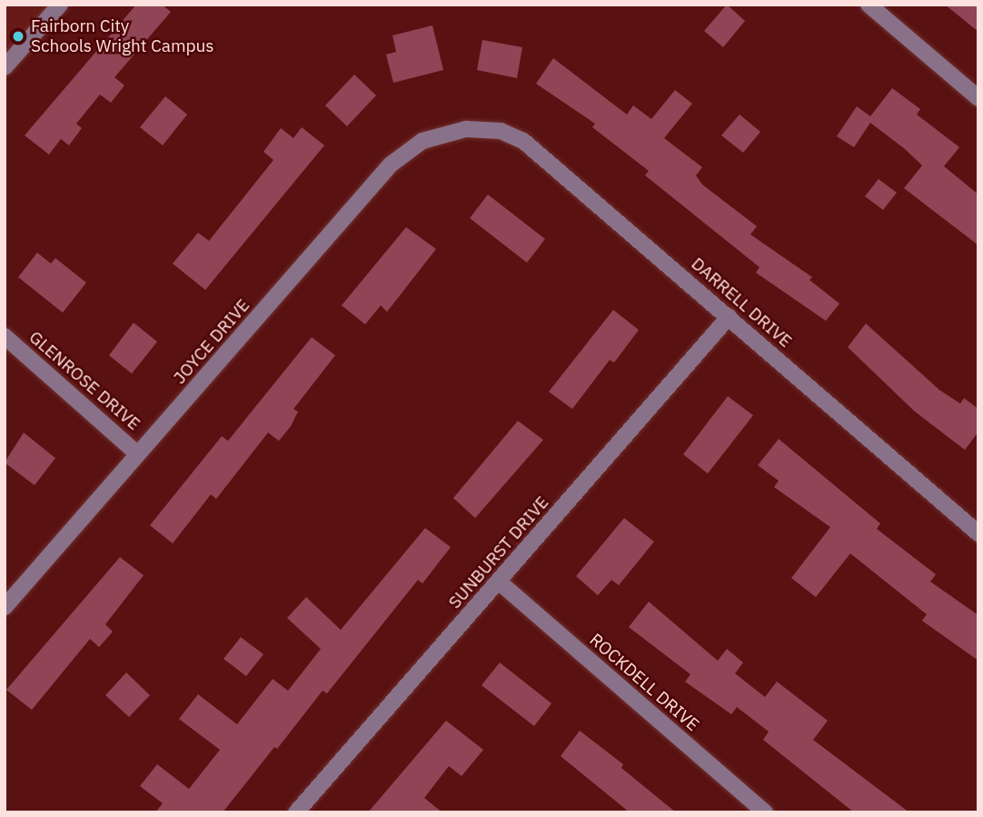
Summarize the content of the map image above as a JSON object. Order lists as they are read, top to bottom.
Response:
{
  "streets": {
    "street": [
      "DARRELL DRIVE",
      "JOYCE DRIVE",
      "GLENROSE DRIVE",
      "SUNBURST DRIVE",
      "ROCKDELL DRIVE"
    ]
  },
  "crossings": [
    ["DARRELL DRIVE", "JOYCE DRIVE"],
    ["DARRELL DRIVE", "SUNBURST DRIVE"],
    ["JOYCE DRIVE", "GLENROSE DRIVE"],
    ["SUNBURST DRIVE", "ROCKDELL DRIVE"]
  ],
  "places": ["Fairborn City Schools Wright Campus"]
}
